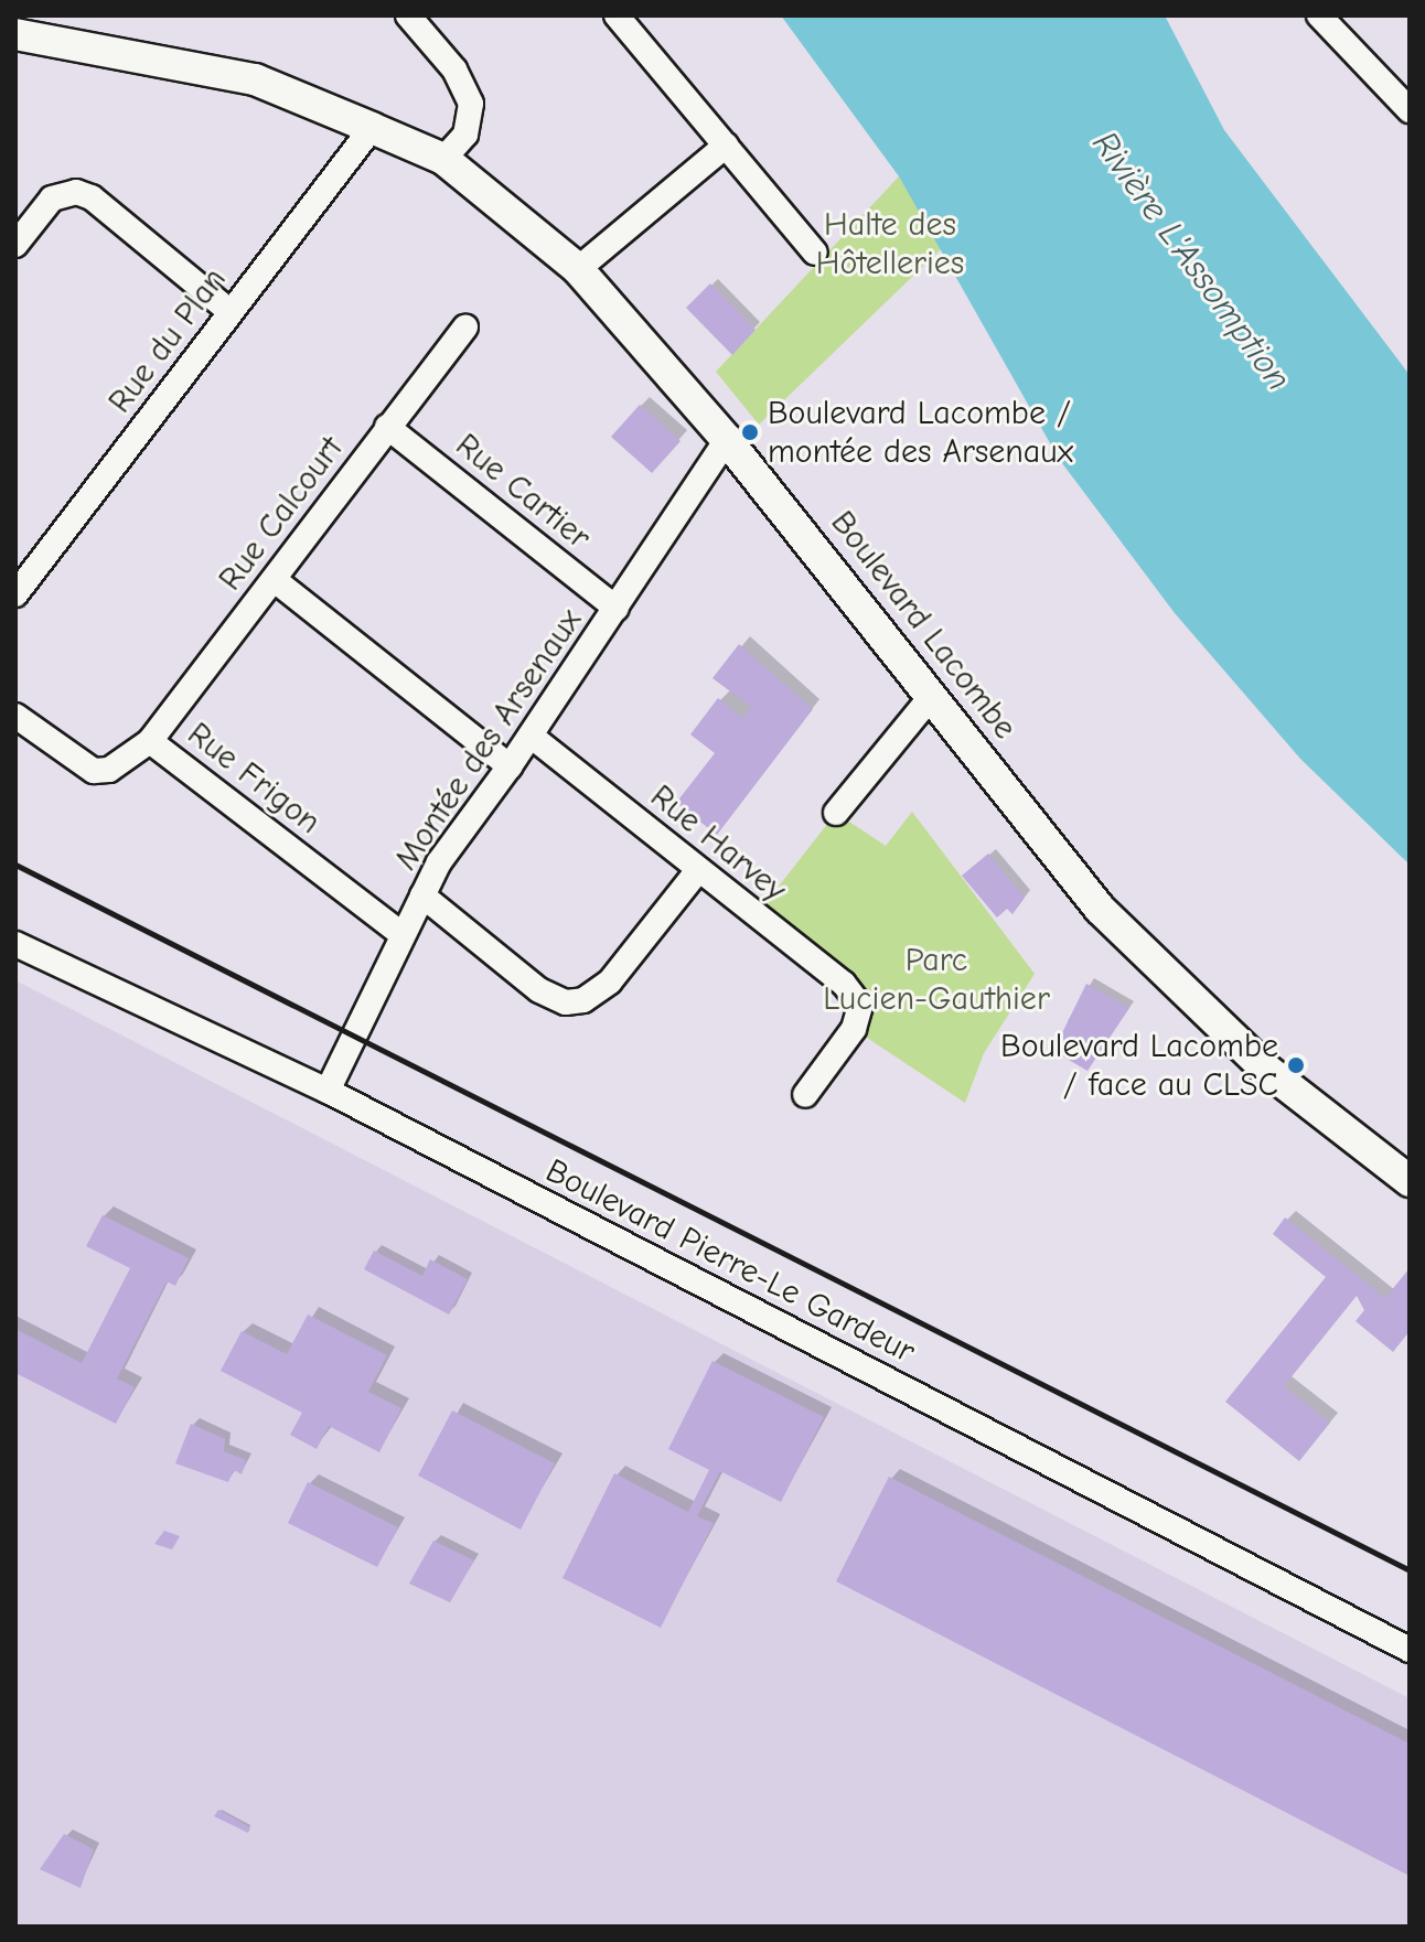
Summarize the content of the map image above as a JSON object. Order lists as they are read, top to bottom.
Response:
{
  "streets": {
    "main road": ["Boulevard Lacombe"],
    "street": [
      "Rue du Plan",
      "Rue Cartier",
      "Rue Calcourt",
      "Montée des Arsenaux",
      "Rue Frigon",
      "Rue Harvey",
      "Boulevard Pierre-Le Gardeur"
    ]
  },
  "crossings": [
    ["Rue du Plan", "Boulevard Lacombe"],
    ["Rue Cartier", "Rue Calcourt"],
    ["Rue Cartier", "Montée des Arsenaux"],
    ["Rue Calcourt", "Rue Frigon"],
    ["Boulevard Lacombe", "Montée des Arsenaux"],
    ["Montée des Arsenaux", "Rue Frigon"],
    ["Montée des Arsenaux", "Rue Harvey"],
    ["Montée des Arsenaux", "Boulevard Pierre-Le Gardeur"]
  ],
  "water": ["Rivière L'Assomption"],
  "parks": ["Halte des Hôtelleries", "Parc Lucien-Gauthier"],
  "places": ["Boulevard Lacombe / montée des Arsenaux", "Boulevard Lacombe / face au CLSC"]
}
